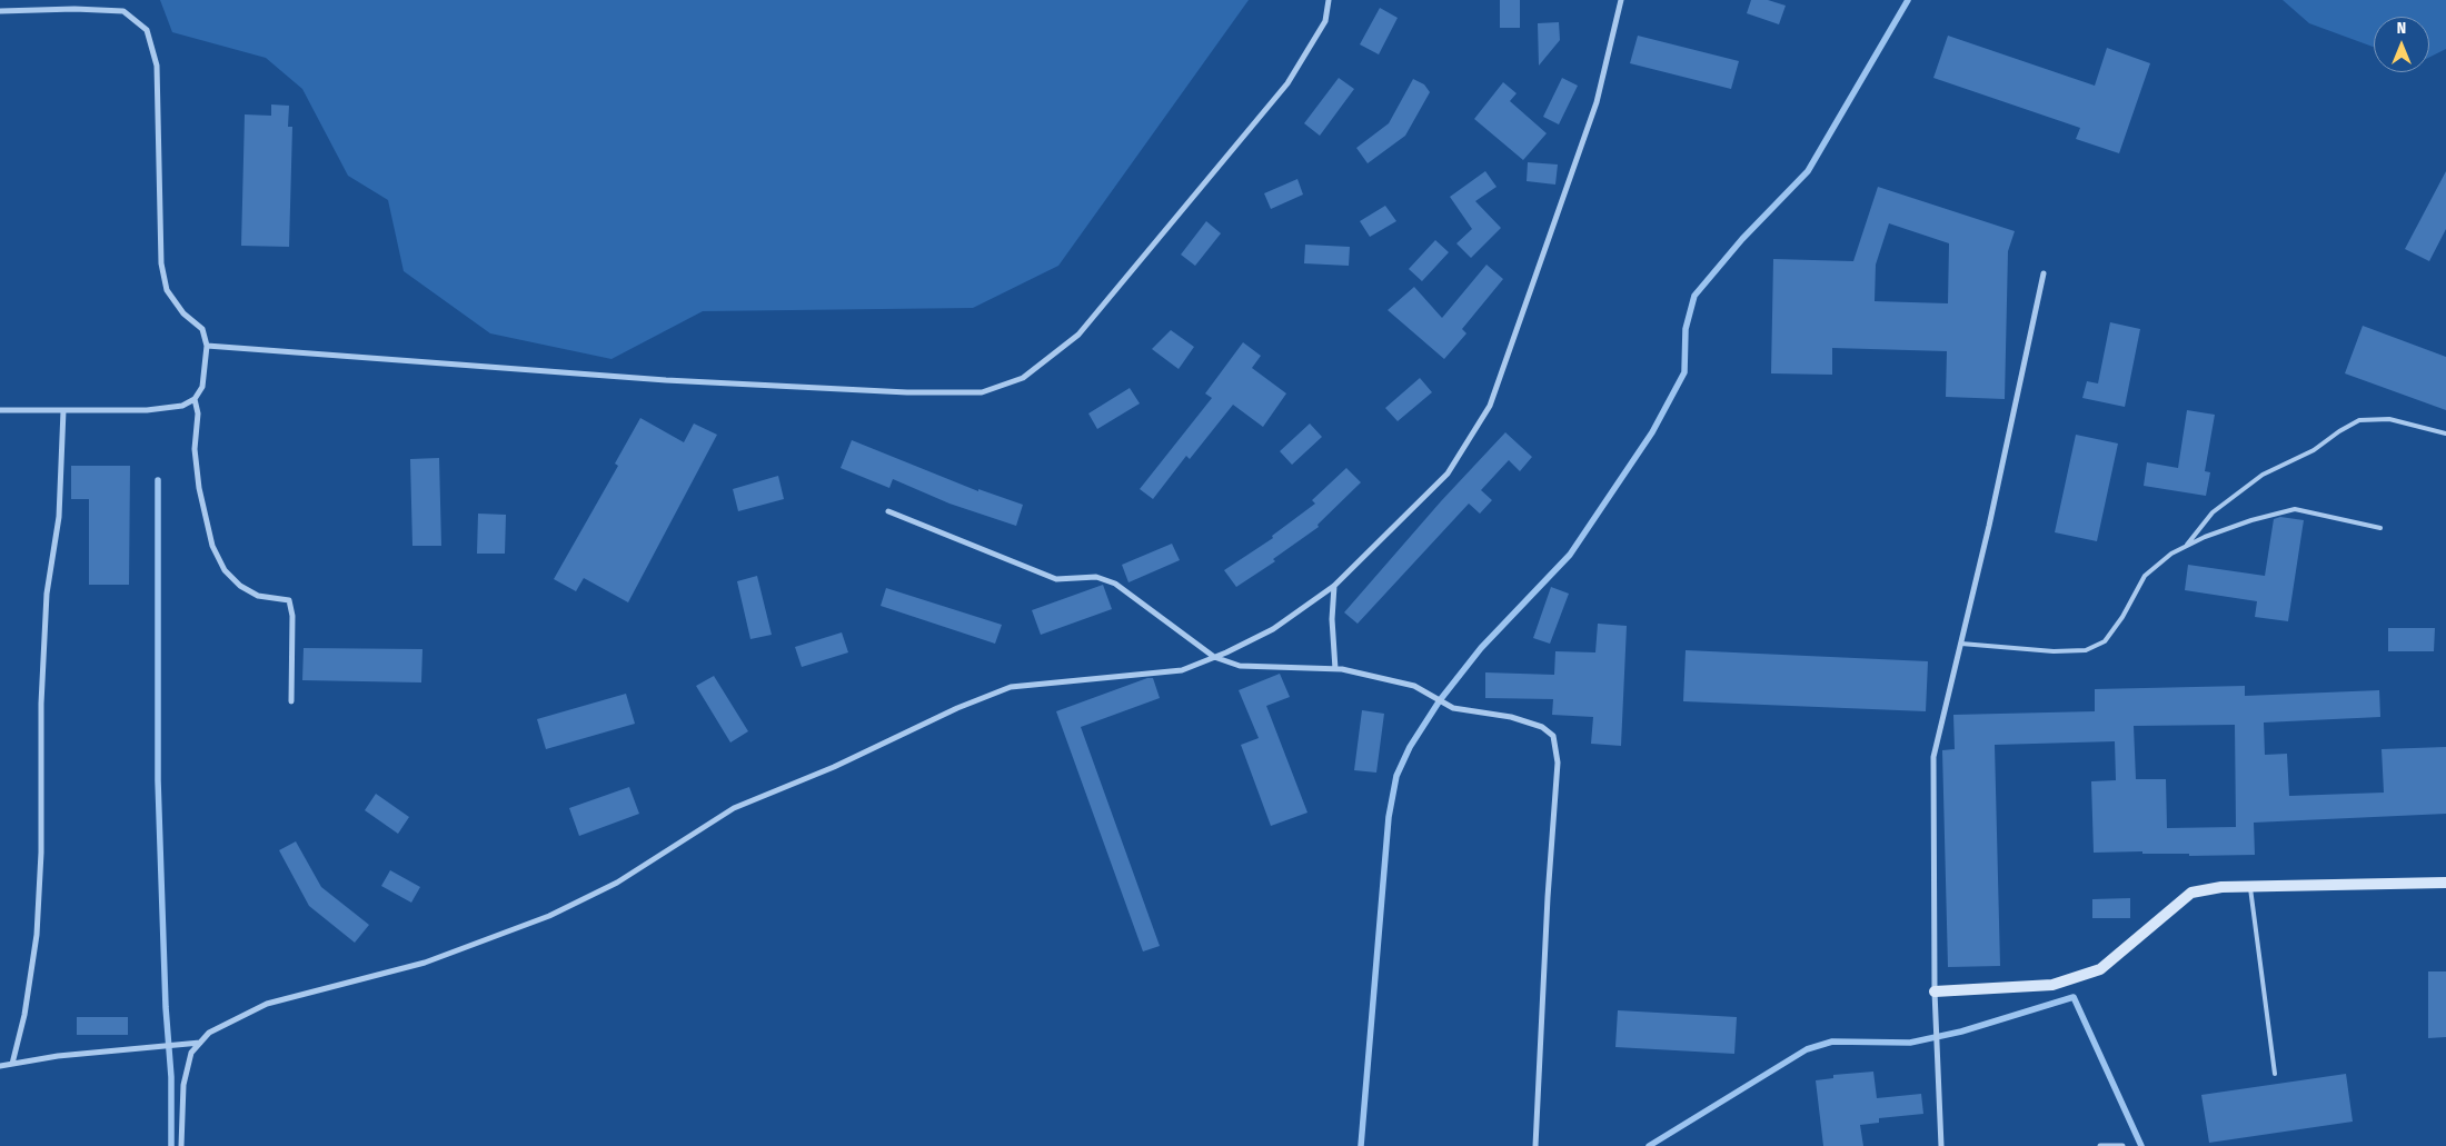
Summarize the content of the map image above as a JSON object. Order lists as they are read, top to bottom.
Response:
{
  "north": "top"
}
